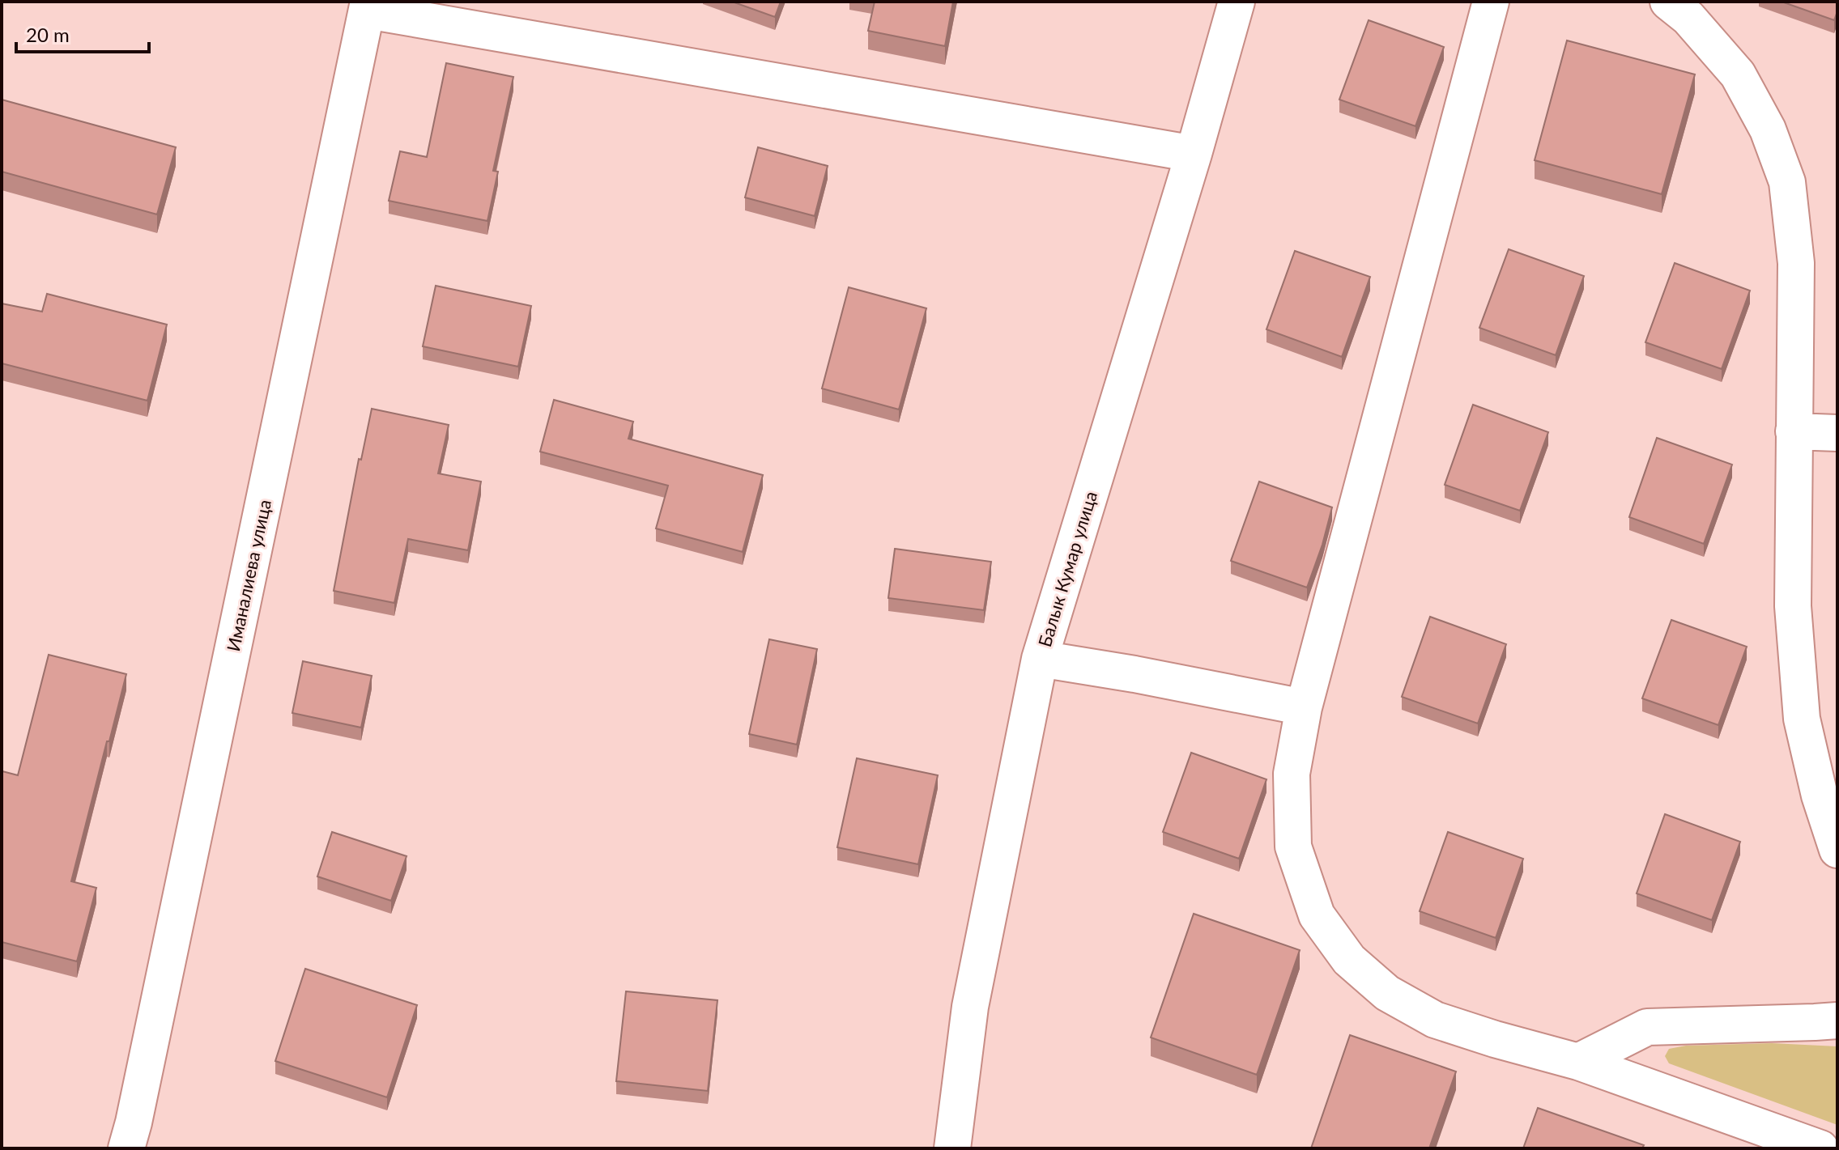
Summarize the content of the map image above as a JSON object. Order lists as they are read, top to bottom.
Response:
{
  "streets": {
    "street": ["Балык Кумар улица", "Иманалиева улица"]
  },
  "scale_bar": "20 m"
}
